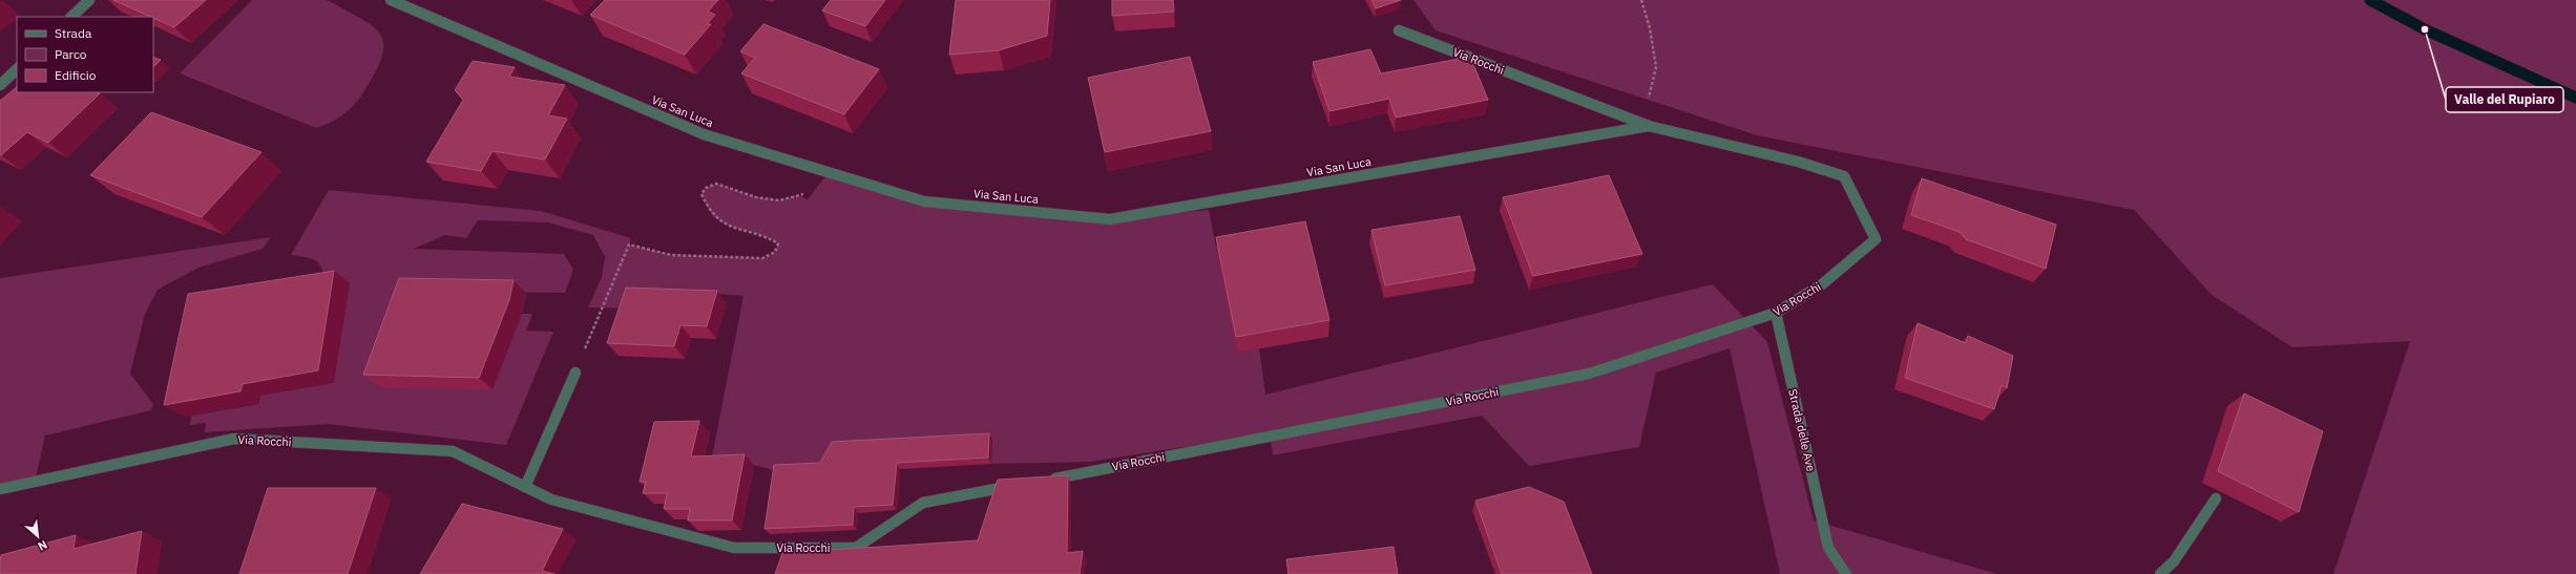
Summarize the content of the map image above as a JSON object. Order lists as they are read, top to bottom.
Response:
{
  "streets": {
    "street": ["Via Rocchi", "Via San Luca", "Strada delle Ave"]
  },
  "crossings": [
    ["Via Rocchi", "Via San Luca"],
    ["Via Rocchi", "Strada delle Ave"]
  ],
  "places": ["Valle del Rupiaro"],
  "legend": ["Strada", "Parco", "Edificio"],
  "north": "bottom right"
}
